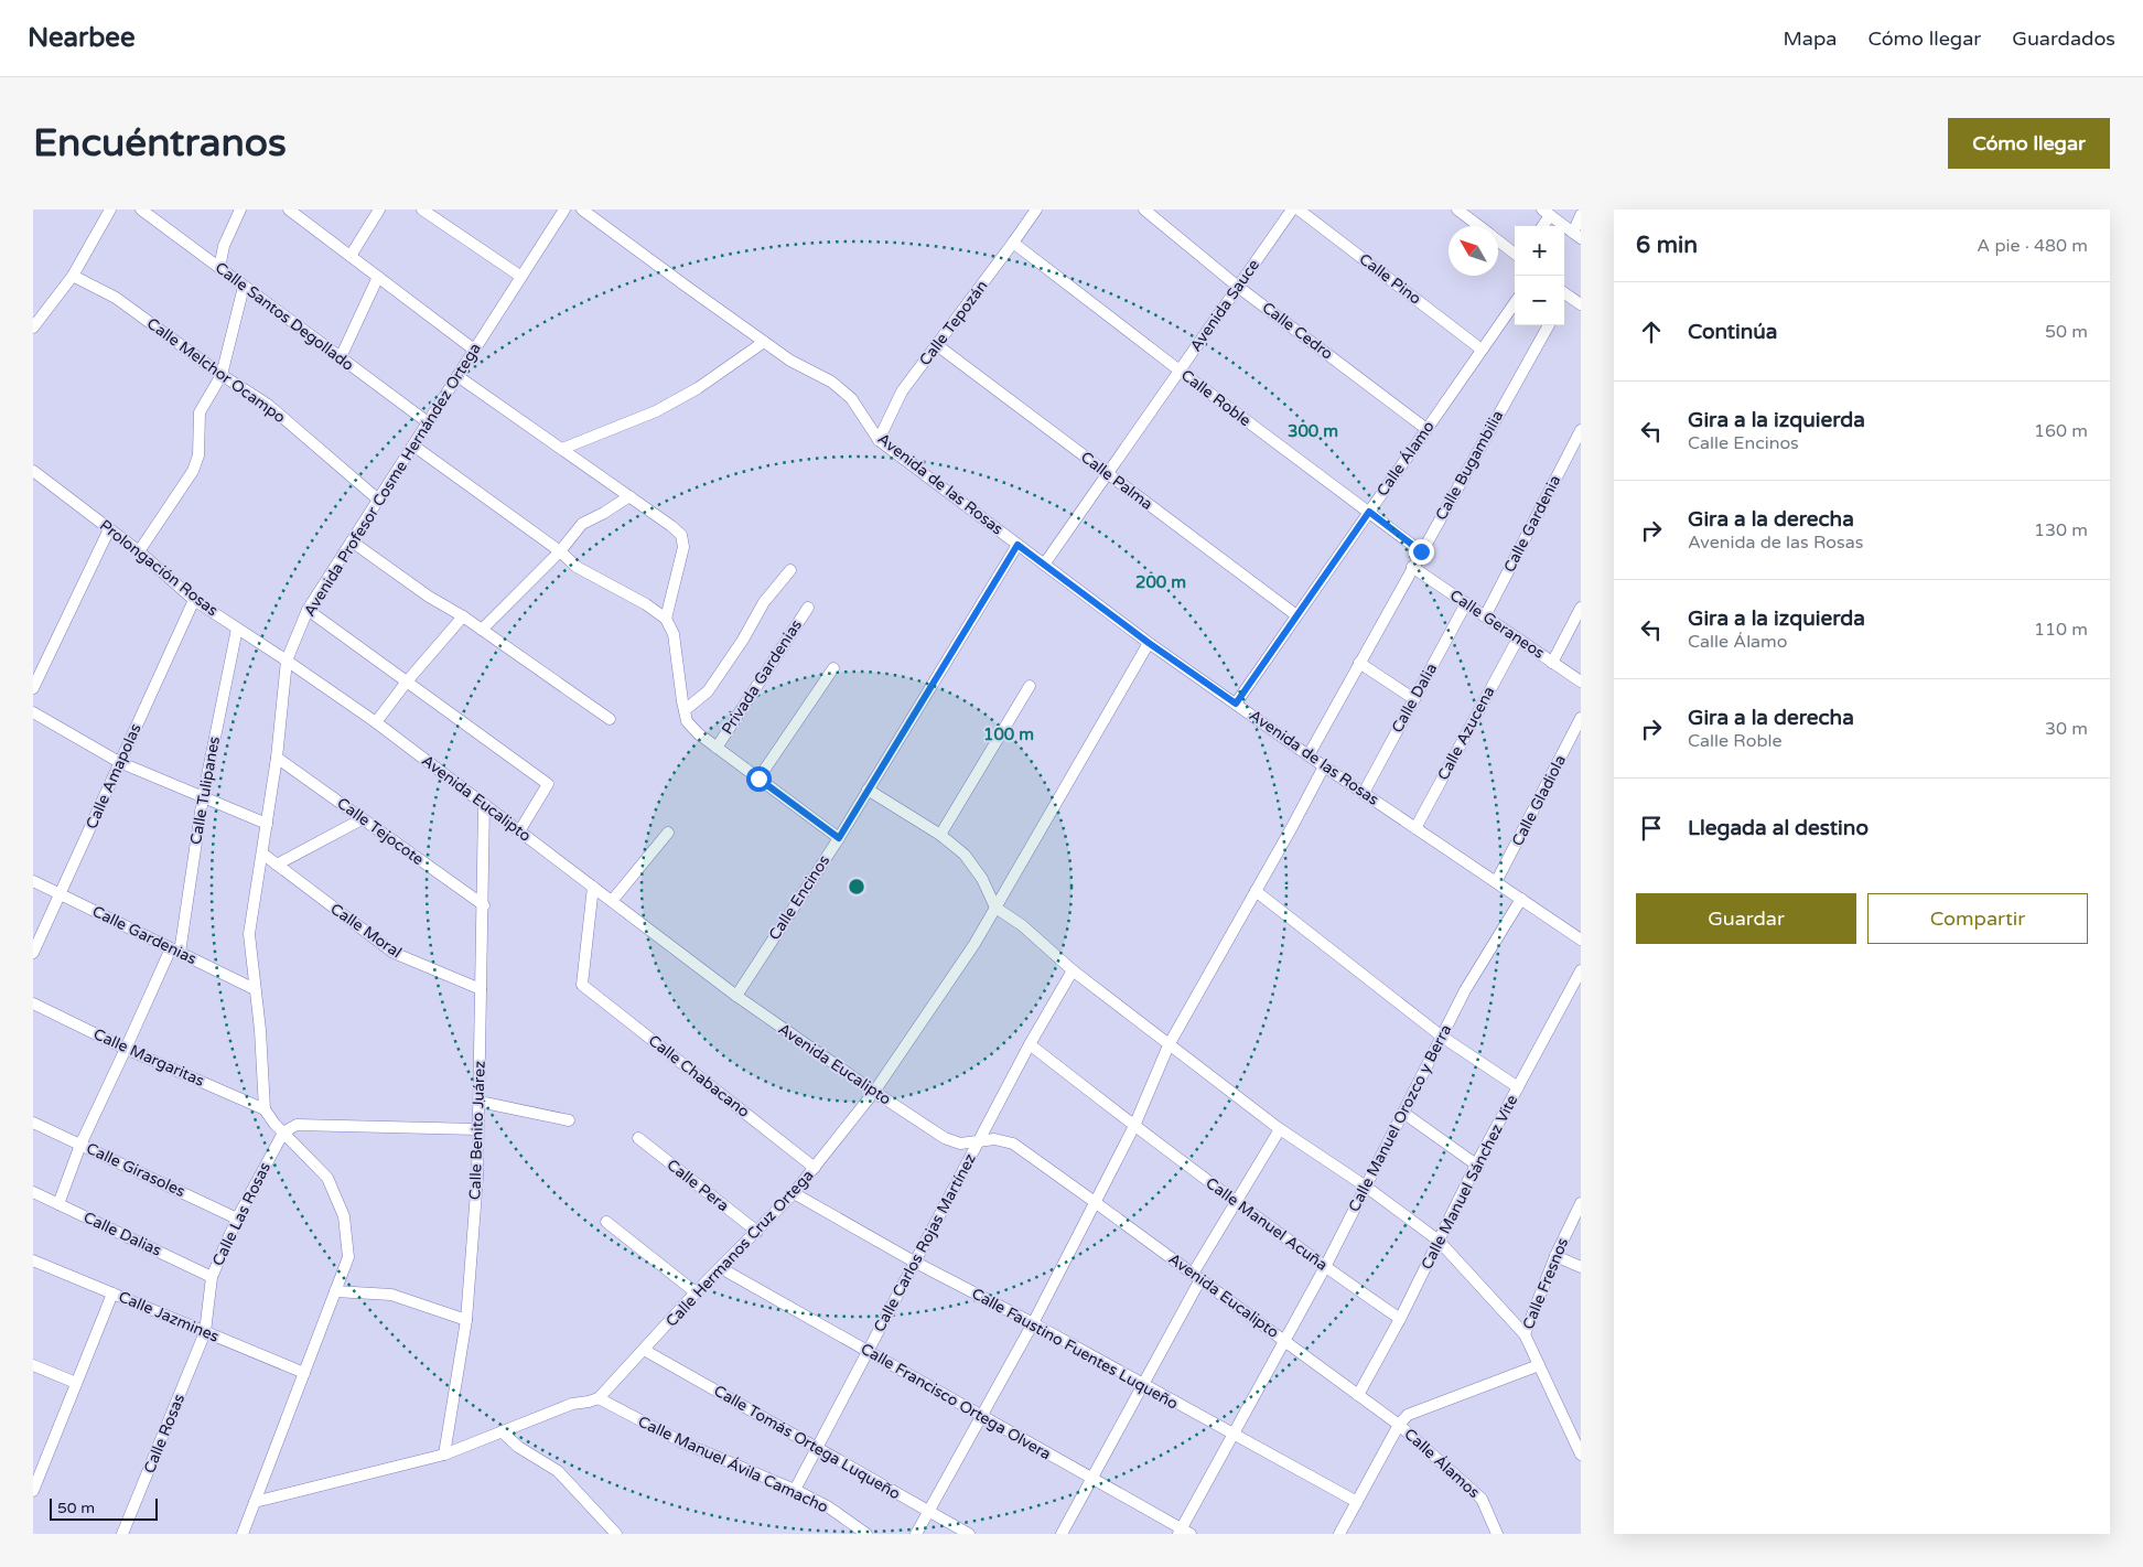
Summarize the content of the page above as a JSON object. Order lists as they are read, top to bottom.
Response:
{
  "streets": {
    "street": [
      "Calle Pino",
      "Avenida Sauce",
      "Calle Santos Degollado",
      "Calle Tepozán",
      "Calle Cedro",
      "Calle Melchor Ocampo",
      "Calle Roble",
      "Calle Álamo",
      "Calle Bugambilia",
      "Avenida Profesor Cosme Hernández Ortega",
      "Calle Palma",
      "Avenida de las Rosas",
      "Calle Gardenia",
      "Prolongación Rosas",
      "Calle Geraneos",
      "Privada Gardenias",
      "Calle Dalia",
      "Calle Azucena",
      "Calle Amapolas",
      "Calle Tulipanes",
      "Avenida Eucalipto",
      "Calle Gladiola",
      "Calle Tejocote",
      "Calle Encinos",
      "Calle Moral",
      "Calle Gardenias",
      "Calle Margaritas",
      "Calle Chabacano",
      "Calle Manuel Orozco y Berra",
      "Calle Benito Juárez",
      "Calle Girasoles",
      "Calle Manuel Sánchez Vite",
      "Calle Pera",
      "Calle Las Rosas",
      "Calle Manuel Acuña",
      "Calle Dalias",
      "Calle Carlos Rojas Martínez",
      "Calle Hermanos Cruz Ortega",
      "Calle Fresnos",
      "Calle Jazmines",
      "Calle Faustino Fuentes Luqueño",
      "Calle Francisco Ortega Olvera",
      "Calle Rosas",
      "Calle Tomás Ortega Luqueño",
      "Calle Álamos",
      "Calle Manuel Ávila Camacho"
    ]
  },
  "crossings": [
    ["Calle Pino", "Calle Álamo"],
    ["Avenida Sauce", "Calle Cedro"],
    ["Avenida Sauce", "Calle Roble"],
    ["Avenida Sauce", "Calle Palma"],
    ["Avenida Sauce", "Avenida de las Rosas"],
    ["Calle Santos Degollado", "Avenida Profesor Cosme Hernández Ortega"],
    ["Calle Tepozán", "Calle Roble"],
    ["Calle Tepozán", "Calle Palma"],
    ["Calle Tepozán", "Avenida de las Rosas"],
    ["Calle Cedro", "Calle Álamo"],
    ["Calle Melchor Ocampo", "Avenida Profesor Cosme Hernández Ortega"],
    ["Calle Roble", "Calle Álamo"],
    ["Calle Roble", "Calle Bugambilia"],
    ["Calle Álamo", "Calle Palma"],
    ["Calle Álamo", "Avenida de las Rosas"],
    ["Calle Bugambilia", "Avenida de las Rosas"],
    ["Calle Bugambilia", "Calle Geraneos"],
    ["Avenida Profesor Cosme Hernández Ortega", "Prolongación Rosas"],
    ["Avenida Profesor Cosme Hernández Ortega", "Avenida Eucalipto"],
    ["Avenida Profesor Cosme Hernández Ortega", "Calle Tejocote"],
    ["Avenida Profesor Cosme Hernández Ortega", "Calle Moral"],
    ["Avenida Profesor Cosme Hernández Ortega", "Calle Gardenias"],
    ["Avenida Profesor Cosme Hernández Ortega", "Calle Margaritas"],
    ["Avenida de las Rosas", "Calle Dalia"],
    ["Avenida de las Rosas", "Calle Azucena"],
    ["Avenida de las Rosas", "Calle Gladiola"],
    ["Avenida de las Rosas", "Calle Encinos"],
    ["Avenida de las Rosas", "Calle Manuel Orozco y Berra"],
    ["Avenida de las Rosas", "Calle Hermanos Cruz Ortega"],
    ["Calle Gardenia", "Calle Geraneos"],
    ["Prolongación Rosas", "Calle Amapolas"],
    ["Prolongación Rosas", "Calle Tulipanes"],
    ["Prolongación Rosas", "Avenida Eucalipto"],
    ["Calle Geraneos", "Calle Dalia"],
    ["Calle Geraneos", "Calle Azucena"],
    ["Calle Amapolas", "Calle Gardenias"],
    ["Calle Tulipanes", "Calle Gardenias"],
    ["Calle Tulipanes", "Calle Margaritas"],
    ["Calle Tulipanes", "Calle Girasoles"],
    ["Calle Tulipanes", "Calle Dalias"],
    ["Avenida Eucalipto", "Calle Encinos"],
    ["Avenida Eucalipto", "Calle Chabacano"],
    ["Avenida Eucalipto", "Calle Manuel Orozco y Berra"],
    ["Avenida Eucalipto", "Calle Benito Juárez"],
    ["Avenida Eucalipto", "Calle Manuel Sánchez Vite"],
    ["Avenida Eucalipto", "Calle Carlos Rojas Martínez"],
    ["Avenida Eucalipto", "Calle Hermanos Cruz Ortega"],
    ["Avenida Eucalipto", "Calle Álamos"],
    ["Calle Tejocote", "Calle Benito Juárez"],
    ["Calle Moral", "Calle Benito Juárez"],
    ["Calle Chabacano", "Calle Hermanos Cruz Ortega"],
    ["Calle Manuel Orozco y Berra", "Calle Manuel Acuña"],
    ["Calle Manuel Orozco y Berra", "Calle Faustino Fuentes Luqueño"],
    ["Calle Manuel Orozco y Berra", "Calle Francisco Ortega Olvera"],
    ["Calle Girasoles", "Calle Las Rosas"],
    ["Calle Manuel Sánchez Vite", "Calle Manuel Acuña"],
    ["Calle Pera", "Calle Hermanos Cruz Ortega"],
    ["Calle Las Rosas", "Calle Dalias"],
    ["Calle Las Rosas", "Calle Jazmines"],
    ["Calle Las Rosas", "Calle Rosas"],
    ["Calle Manuel Acuña", "Calle Carlos Rojas Martínez"],
    ["Calle Carlos Rojas Martínez", "Calle Faustino Fuentes Luqueño"],
    ["Calle Carlos Rojas Martínez", "Calle Francisco Ortega Olvera"],
    ["Calle Carlos Rojas Martínez", "Calle Tomás Ortega Luqueño"],
    ["Calle Carlos Rojas Martínez", "Calle Manuel Ávila Camacho"],
    ["Calle Hermanos Cruz Ortega", "Calle Faustino Fuentes Luqueño"],
    ["Calle Hermanos Cruz Ortega", "Calle Francisco Ortega Olvera"],
    ["Calle Hermanos Cruz Ortega", "Calle Tomás Ortega Luqueño"],
    ["Calle Hermanos Cruz Ortega", "Calle Manuel Ávila Camacho"],
    ["Calle Jazmines", "Calle Rosas"]
  ],
  "scale_bar": "50 m",
  "north": "top left",
  "page": {
    "header": "Nearbee",
    "nav": ["Mapa", "Cómo llegar", "Guardados"],
    "buttons": [
      "Cómo llegar",
      ["Guardar", "Compartir"]
    ],
    "title": "Encuéntranos",
    "heading": ["6 min", "A pie · 480 m"],
    "map_buttons": ["+", "−"],
    "list": [
      ["Continúa", "50 m"],
      ["Gira a la izquierda", "Calle Encinos", "160 m"],
      ["Gira a la derecha", "Avenida de las Rosas", "130 m"],
      ["Gira a la izquierda", "Calle Álamo", "110 m"],
      ["Gira a la derecha", "Calle Roble", "30 m"],
      "Llegada al destino"
    ],
    "scale": "50 m"
  },
  "rings": ["300 m", "200 m", "100 m"]
}
